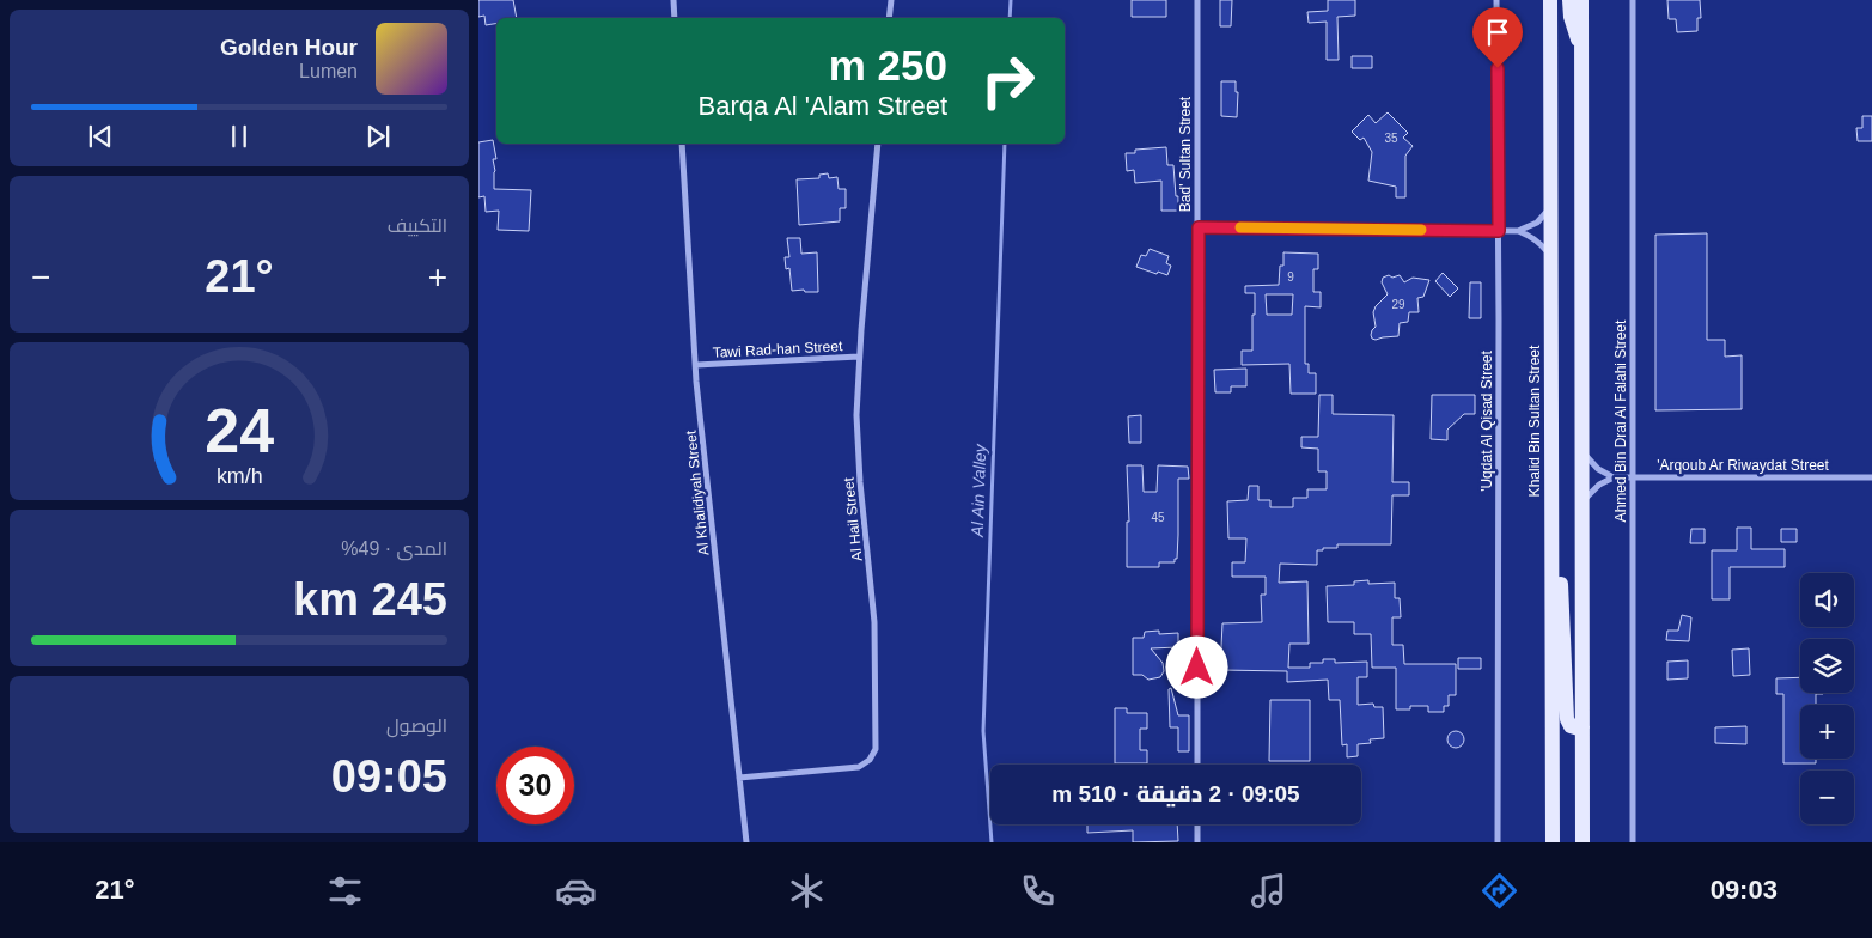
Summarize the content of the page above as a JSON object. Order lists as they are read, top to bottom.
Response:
{
  "streets": {
    "main road": ["Khalid Bin Sultan Street"],
    "street": [
      "Bad' Sultan Street",
      "Tawi Rad-han Street",
      "'Uqdat Al Qisad Street",
      "Ahmed Bin Drai Al Falahi Street",
      "'Arqoub Ar Riwaydat Street",
      "Al Khalidiyah Street",
      "Al Hail Street"
    ]
  },
  "crossings": [
    ["Tawi Rad-han Street", "Al Khalidiyah Street"],
    ["Tawi Rad-han Street", "Al Hail Street"],
    ["Ahmed Bin Drai Al Falahi Street", "'Arqoub Ar Riwaydat Street"],
    ["Al Khalidiyah Street", "Al Hail Street"]
  ],
  "water": ["Al Ain Valley"],
  "house_numbers": [
    "35",
    "9",
    "29",
    "45"
  ],
  "page": {
    "turn": ["250 m", "Barqa Al 'Alam Street"],
    "song": ["Golden Hour", "Lumen"],
    "tile": [
      "التكييف",
      ["المدى · 49%", "245 km"],
      ["الوصول", "09:05"]
    ],
    "heat": ["−", "21°", "+"],
    "map_buttons": ["+", "−"],
    "limit": "30",
    "trip": "09:05 · 2 دقيقة · 510 m",
    "tabs": ["09:03", "21°"],
    "gauge": ["24", "km/h"]
  }
}
